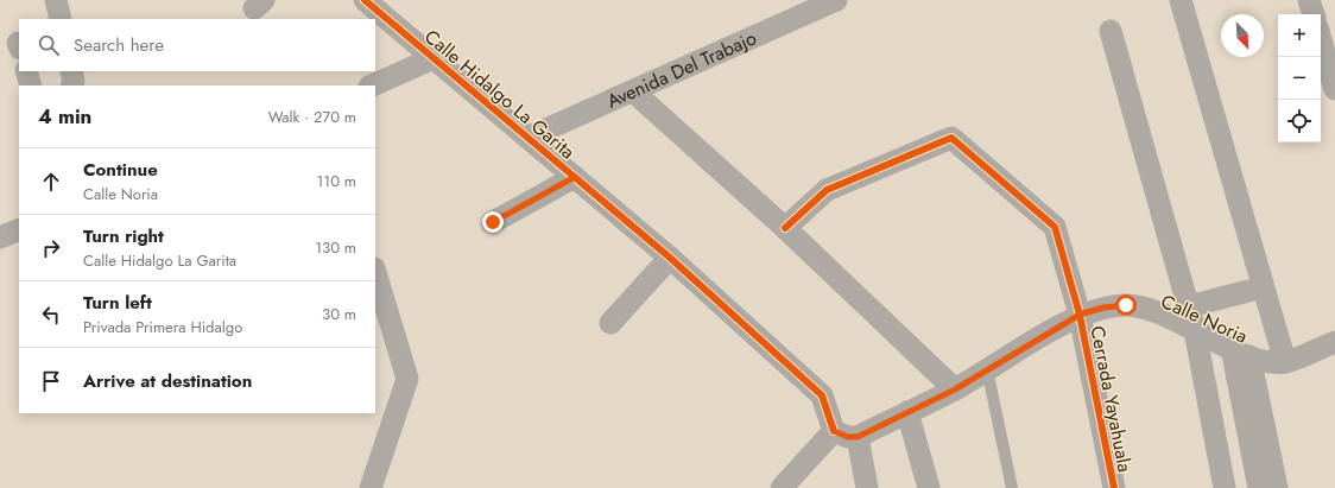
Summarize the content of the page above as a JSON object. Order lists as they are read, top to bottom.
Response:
{
  "streets": {
    "street": [
      "Avenida Del Trabajo",
      "Calle Hidalgo La Garita",
      "Calle Noria",
      "Cerrada Yayahuala"
    ]
  },
  "crossings": [
    ["Avenida Del Trabajo", "Calle Hidalgo La Garita"],
    ["Calle Noria", "Cerrada Yayahuala"]
  ],
  "north": "bottom right",
  "page": {
    "map_buttons": ["+", "−"],
    "search": "Search here",
    "heading": ["4 min", "Walk · 270 m"],
    "list": [
      ["Continue", "Calle Noria", "110 m"],
      ["Turn right", "Calle Hidalgo La Garita", "130 m"],
      ["Turn left", "Privada Primera Hidalgo", "30 m"],
      "Arrive at destination"
    ]
  }
}
